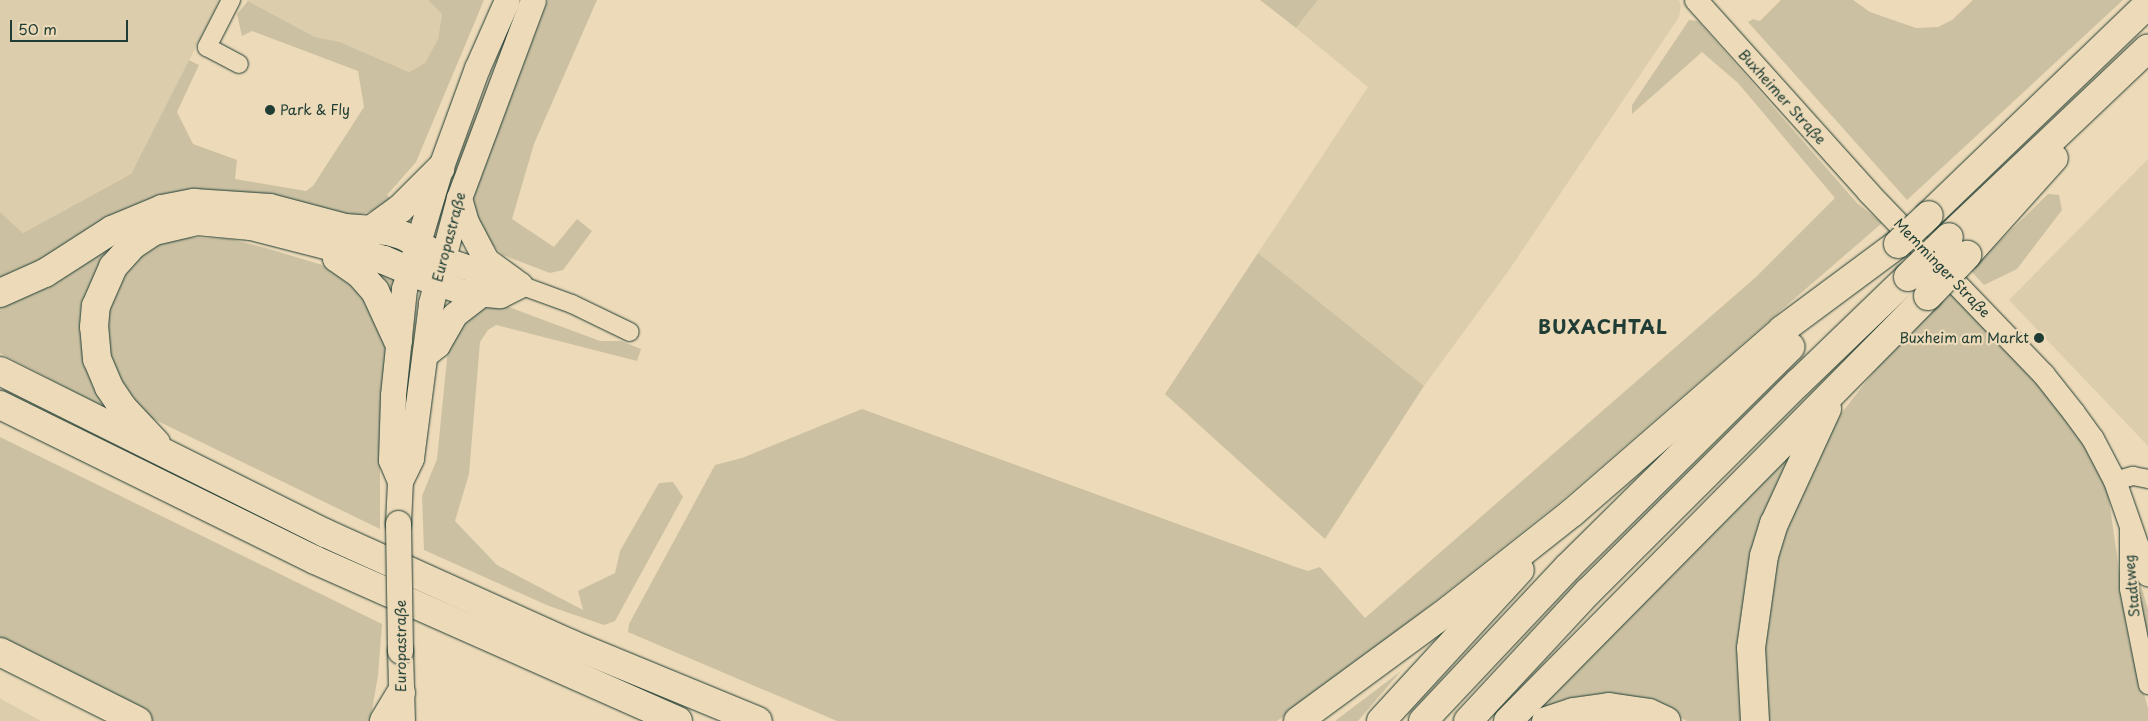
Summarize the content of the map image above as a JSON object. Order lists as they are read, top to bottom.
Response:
{
  "streets": {
    "main road": ["Europastraße"],
    "street": ["Buxheimer Straße", "Memminger Straße", "Stadtweg"]
  },
  "crossings": [
    ["Buxheimer Straße", "Memminger Straße"],
    ["Memminger Straße", "Stadtweg"]
  ],
  "districts": ["BUXACHTAL"],
  "places": ["Park & Fly", "Buxheim am Markt"],
  "scale_bar": "50 m"
}
